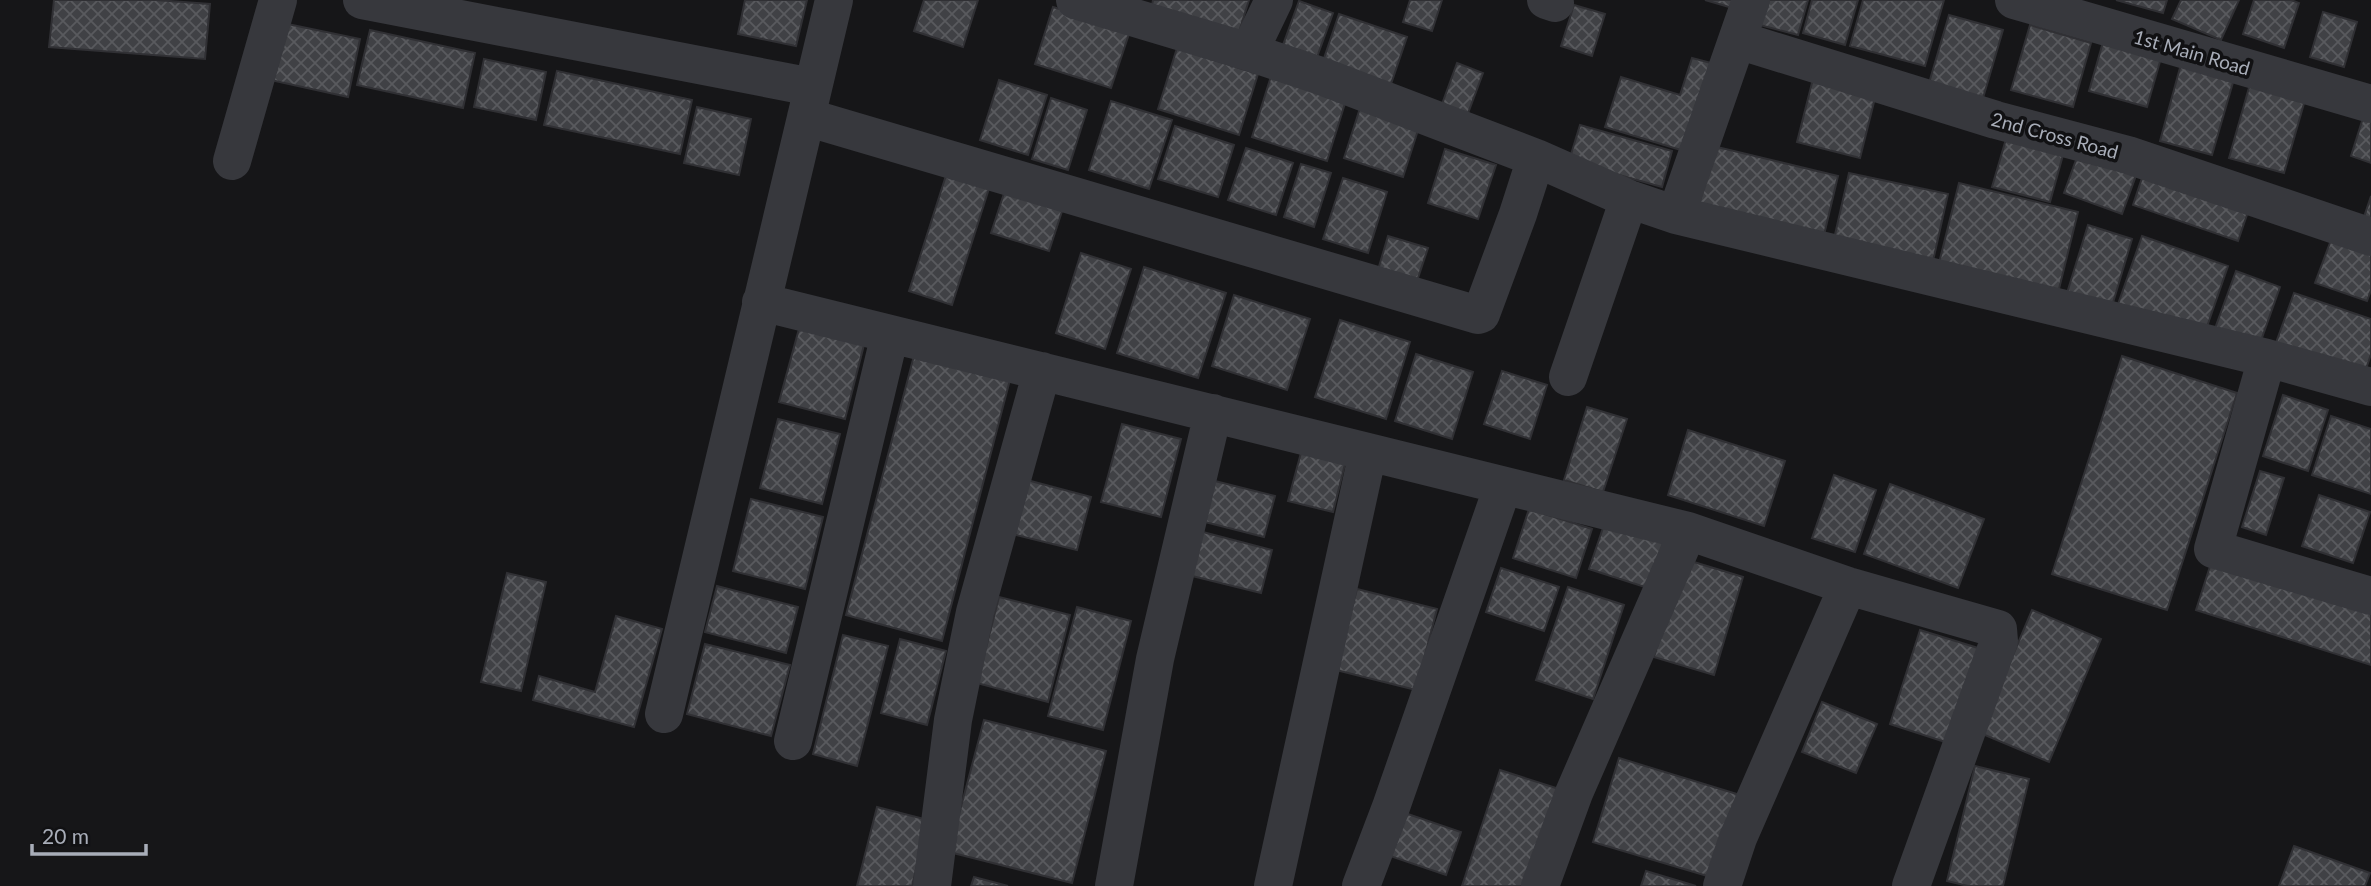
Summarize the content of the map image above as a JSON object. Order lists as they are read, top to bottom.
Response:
{
  "streets": {
    "street": ["1st Main Road", "2nd Cross Road"]
  },
  "scale_bar": "20 m"
}
